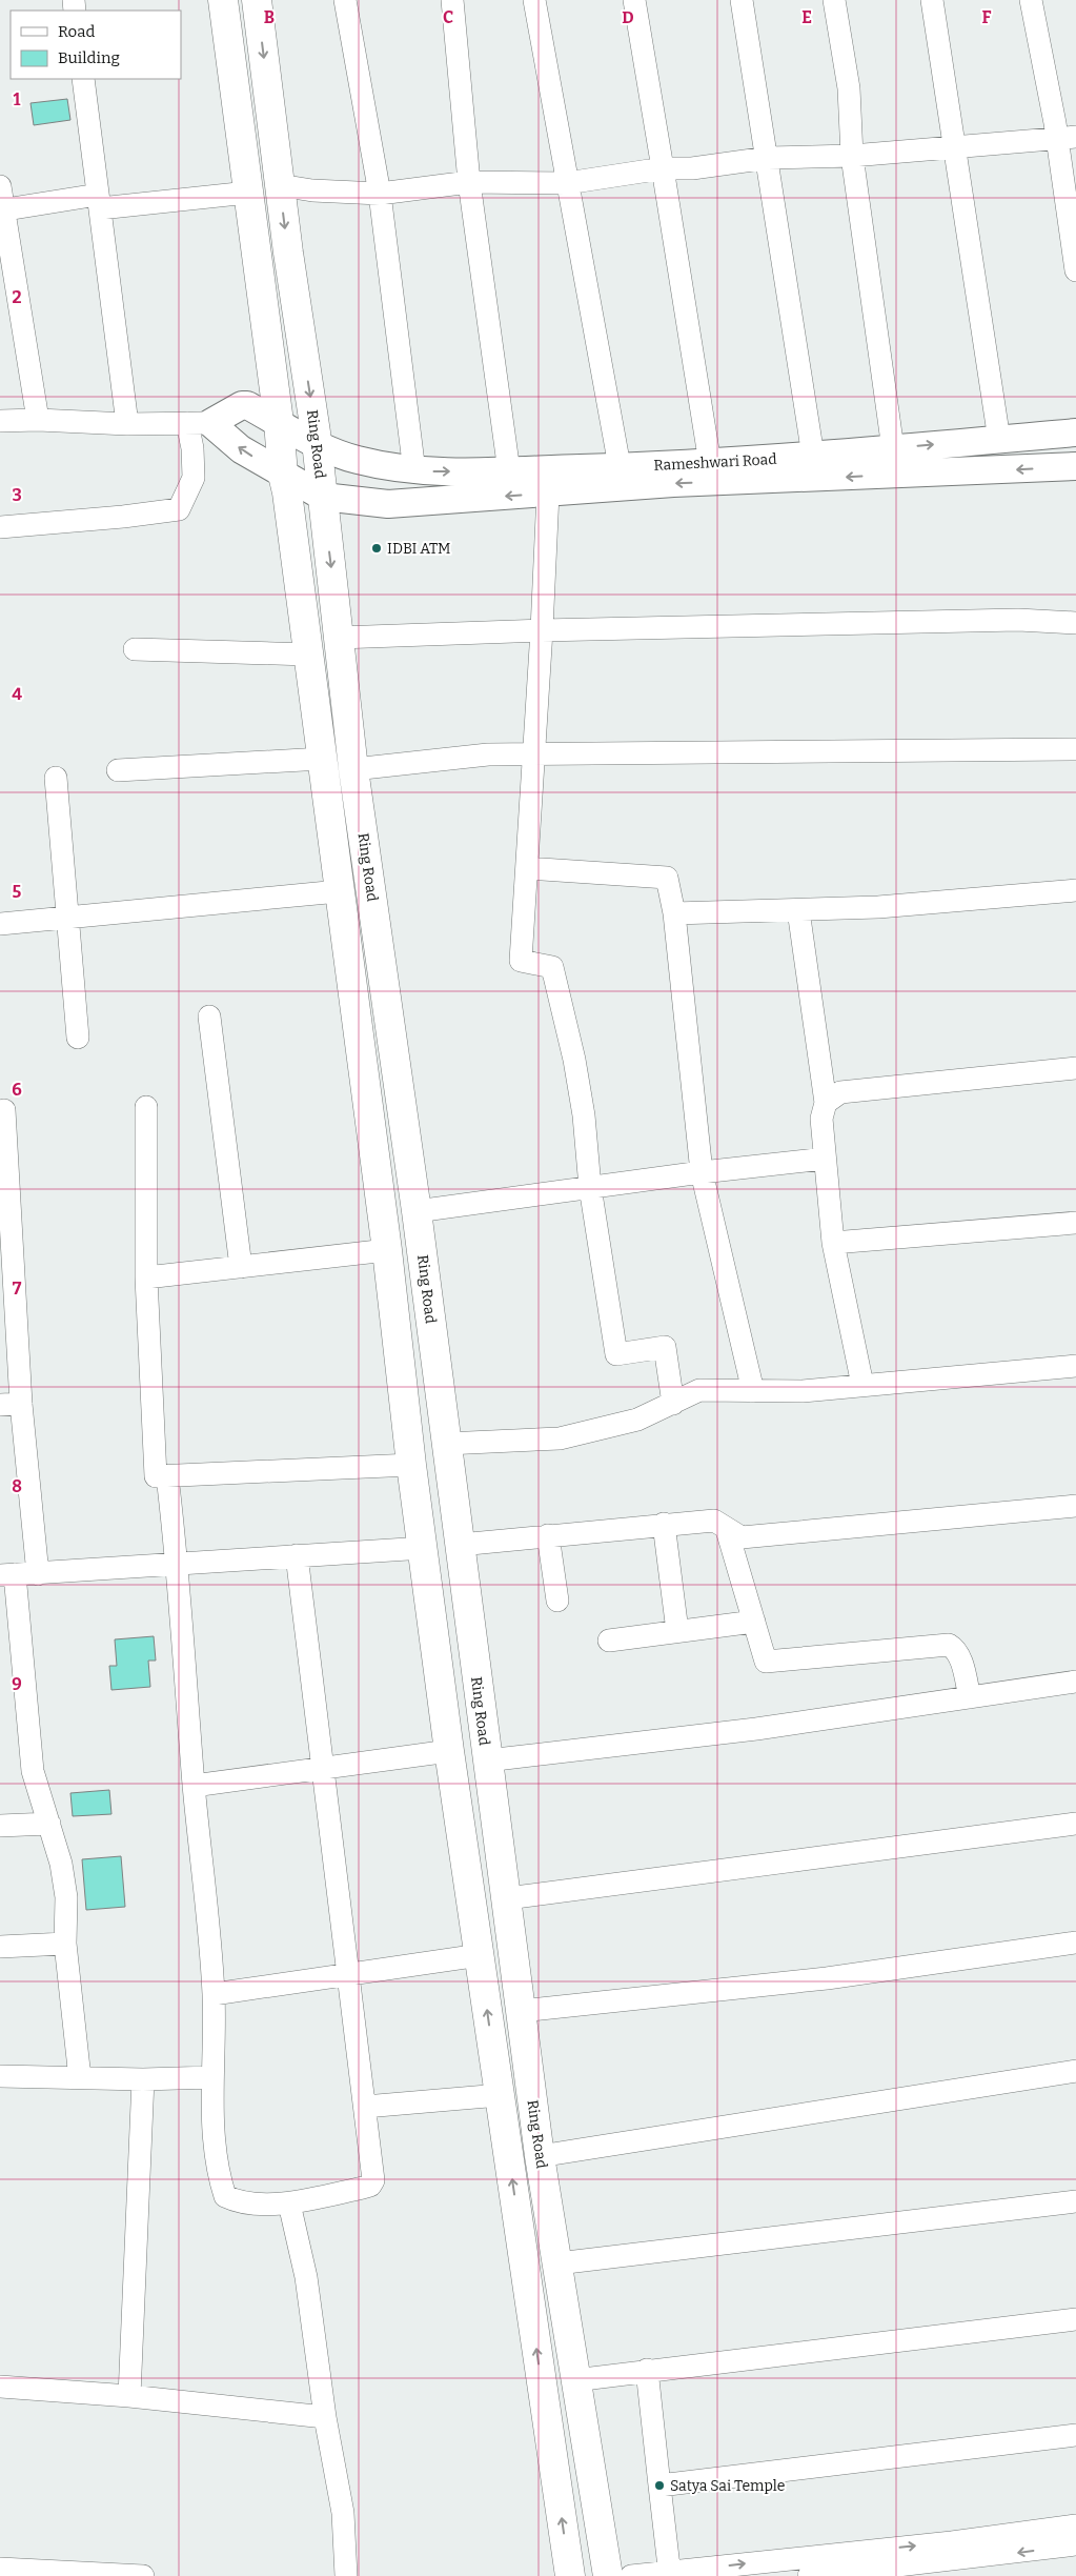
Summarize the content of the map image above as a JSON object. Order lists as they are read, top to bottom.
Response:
{
  "streets": {
    "highway": ["Ring Road"],
    "main road": ["Rameshwari Road"]
  },
  "crossings": [
    ["Ring Road", "Rameshwari Road"]
  ],
  "places": ["IDBI ATM", "Satya Sai Temple"],
  "legend": ["Road", "Building"],
  "grid": {
    "columns": [
      "B",
      "C",
      "D",
      "E",
      "F"
    ],
    "rows": [
      "1",
      "2",
      "3",
      "4",
      "5",
      "6",
      "7",
      "8",
      "9"
    ]
  }
}
